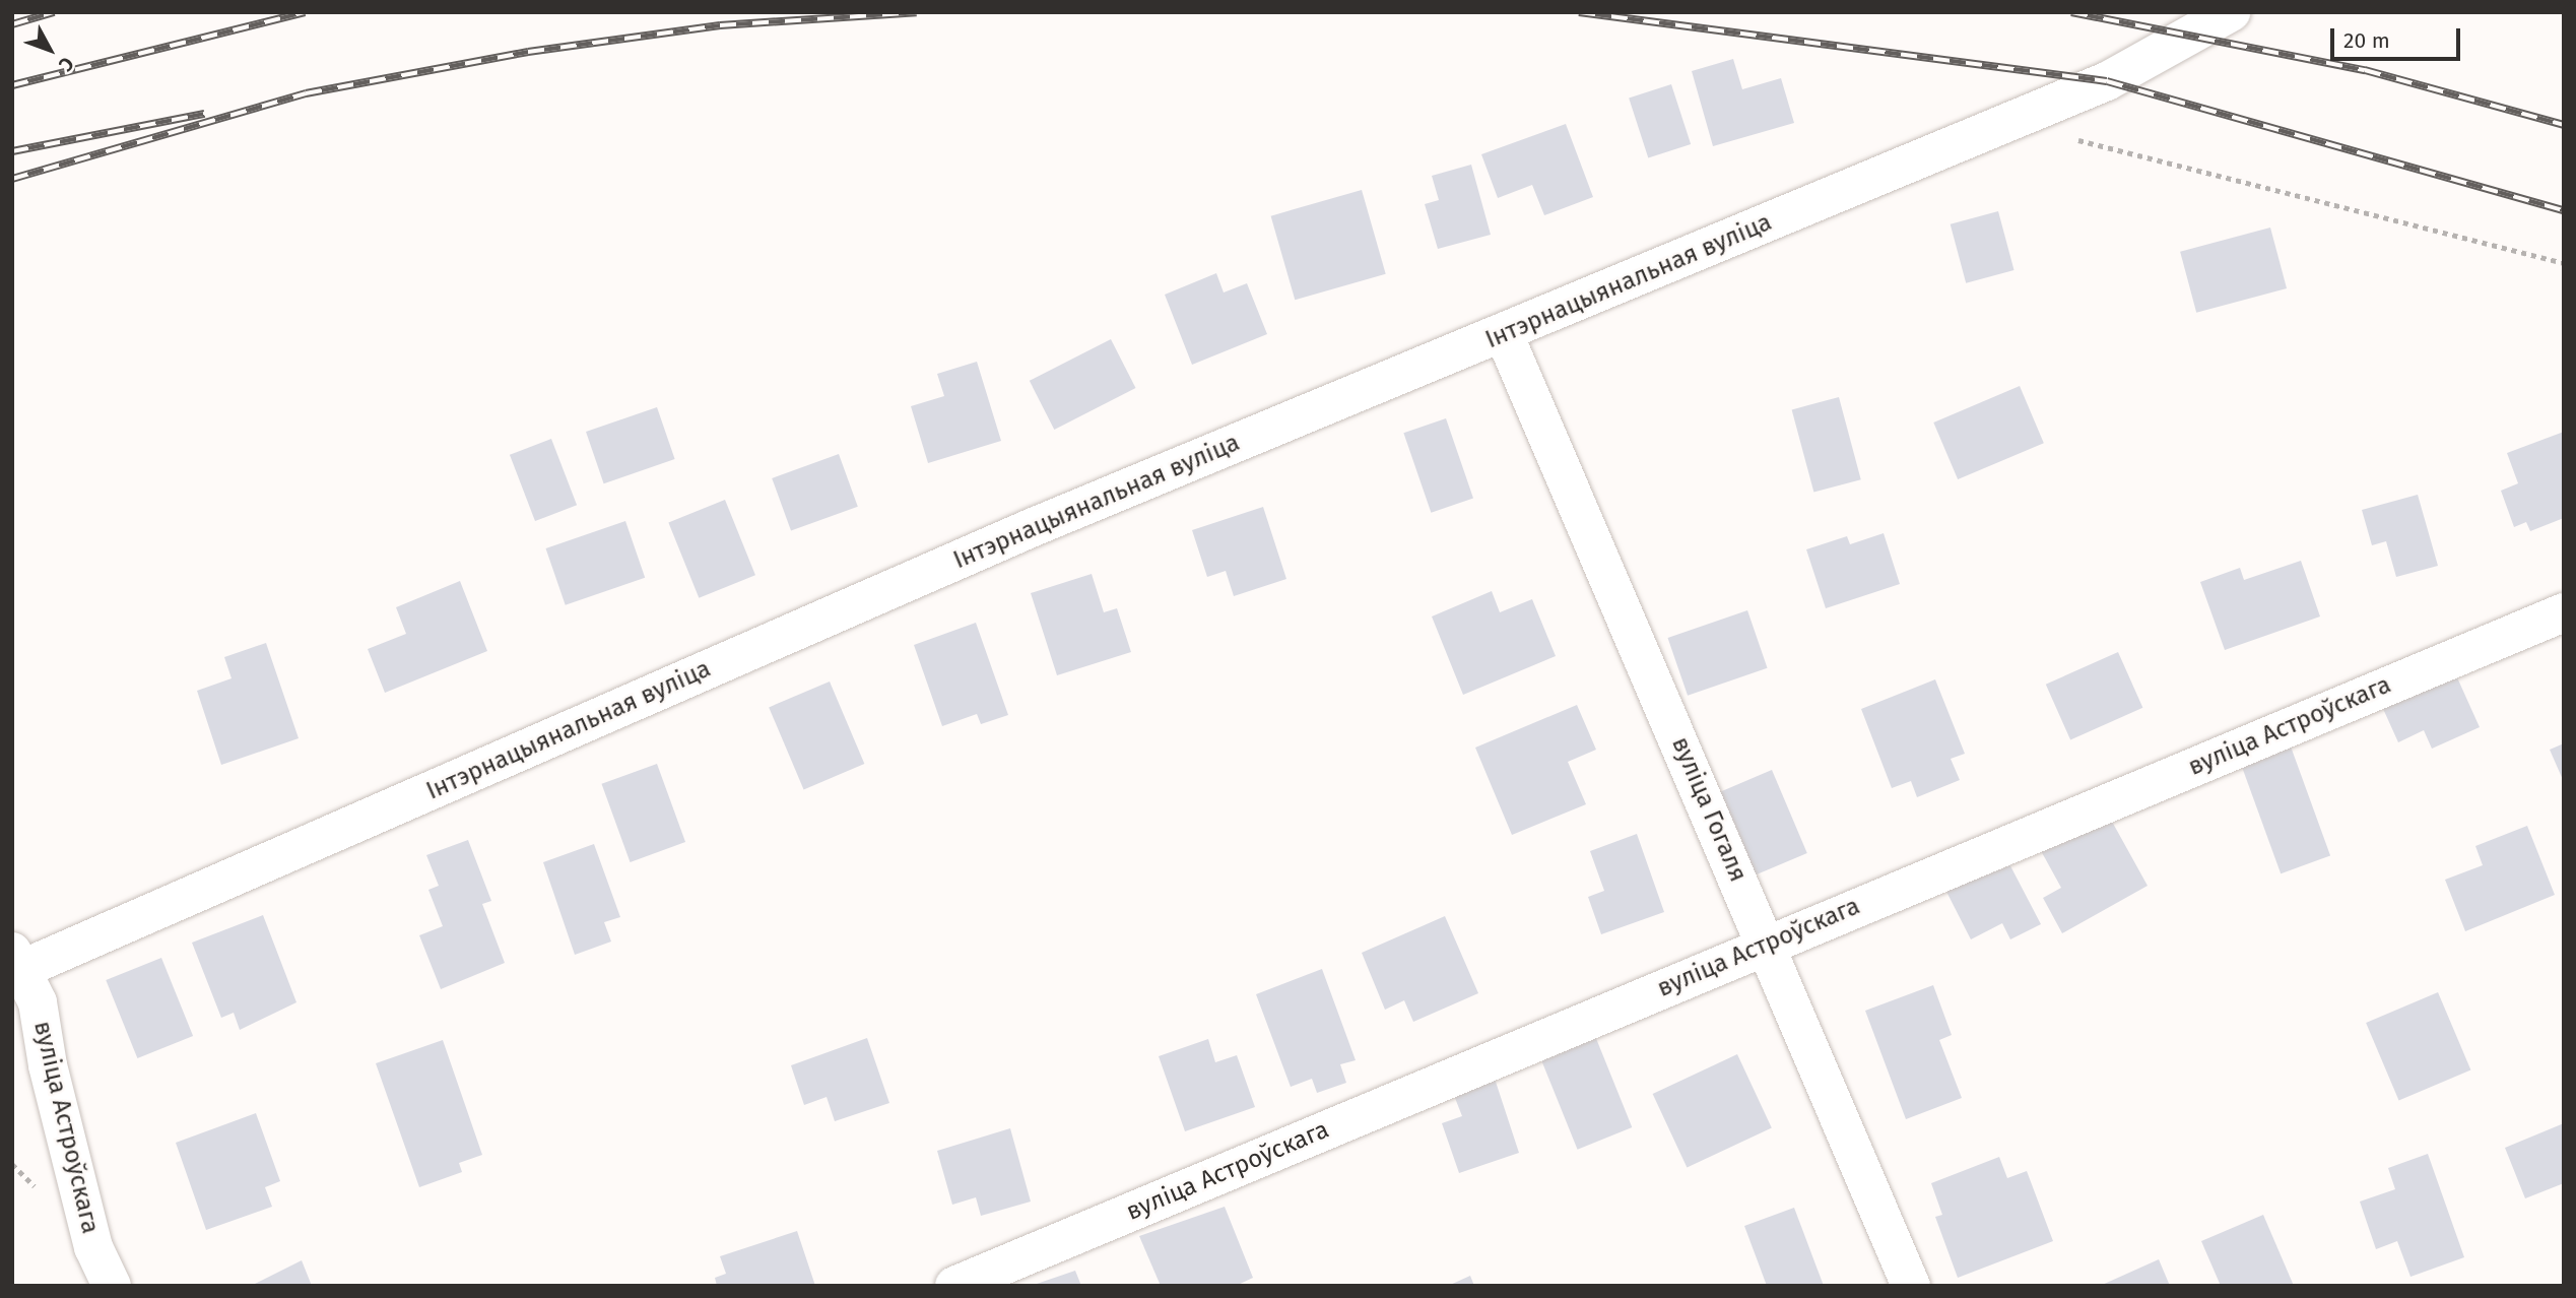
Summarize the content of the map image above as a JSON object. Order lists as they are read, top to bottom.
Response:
{
  "streets": {
    "street": ["Інтэрнацыянальная вуліца", "вуліца Астроўскага", "вуліца Гогаля"]
  },
  "crossings": [
    ["Інтэрнацыянальная вуліца", "вуліца Астроўскага"],
    ["Інтэрнацыянальная вуліца", "вуліца Гогаля"],
    ["вуліца Астроўскага", "вуліца Гогаля"]
  ],
  "scale_bar": "20 m",
  "north": "bottom right"
}
